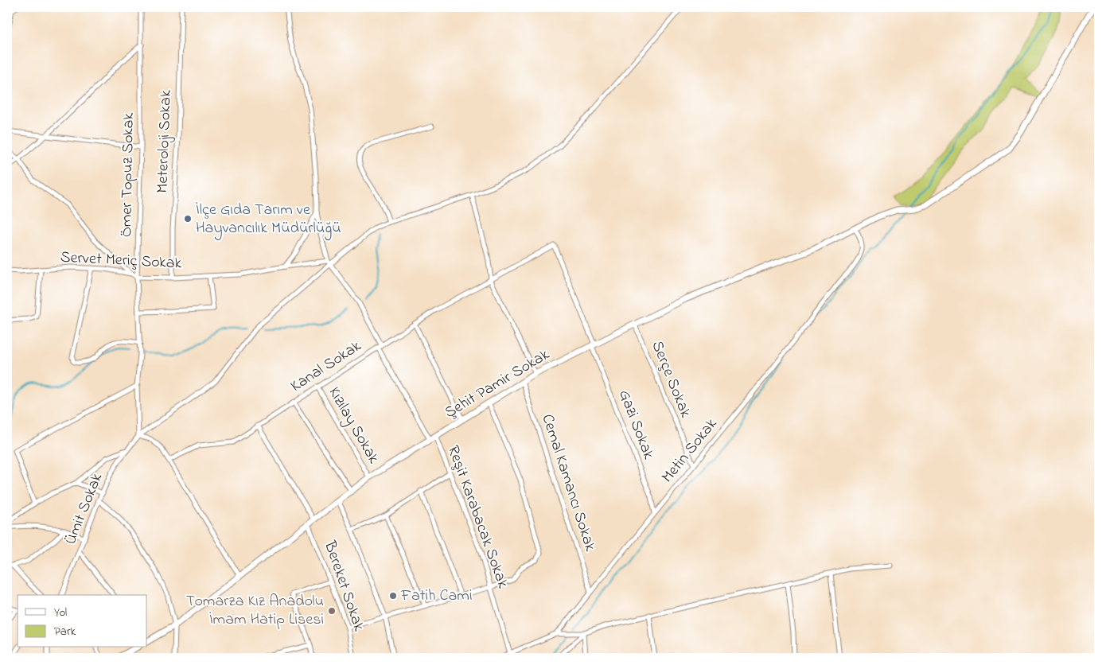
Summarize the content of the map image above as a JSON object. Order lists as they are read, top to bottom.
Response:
{
  "streets": {
    "street": [
      "Meteroloji Sokak",
      "Ömer Topuz Sokak",
      "Servet Meriç Sokak",
      "Kanal Sokak",
      "Serçe Sokak",
      "Şehit Pamir Sokak",
      "Gazi Sokak",
      "Kızılay Sokak",
      "Metin Sokak",
      "Cemal Kamancı Sokak",
      "Ümit Sokak",
      "Reşit Karabacak Sokak",
      "Bereket Sokak"
    ]
  },
  "crossings": [
    ["Meteroloji Sokak", "Servet Meriç Sokak"],
    ["Ömer Topuz Sokak", "Servet Meriç Sokak"],
    ["Ömer Topuz Sokak", "Ümit Sokak"],
    ["Servet Meriç Sokak", "Ümit Sokak"],
    ["Kanal Sokak", "Gazi Sokak"],
    ["Kanal Sokak", "Kızılay Sokak"],
    ["Serçe Sokak", "Şehit Pamir Sokak"],
    ["Serçe Sokak", "Metin Sokak"],
    ["Şehit Pamir Sokak", "Gazi Sokak"],
    ["Şehit Pamir Sokak", "Kızılay Sokak"],
    ["Şehit Pamir Sokak", "Metin Sokak"],
    ["Şehit Pamir Sokak", "Cemal Kamancı Sokak"],
    ["Şehit Pamir Sokak", "Reşit Karabacak Sokak"],
    ["Şehit Pamir Sokak", "Bereket Sokak"],
    ["Gazi Sokak", "Metin Sokak"],
    ["Metin Sokak", "Cemal Kamancı Sokak"],
    ["Metin Sokak", "Reşit Karabacak Sokak"]
  ],
  "places": ["İlçe Gıda Tarım ve Hayvancılık Müdürlüğü", "Fatih Cami", "Tomarza Kız Anadolu İmam Hatip Lisesi"],
  "legend": ["Yol", "Park"]
}
